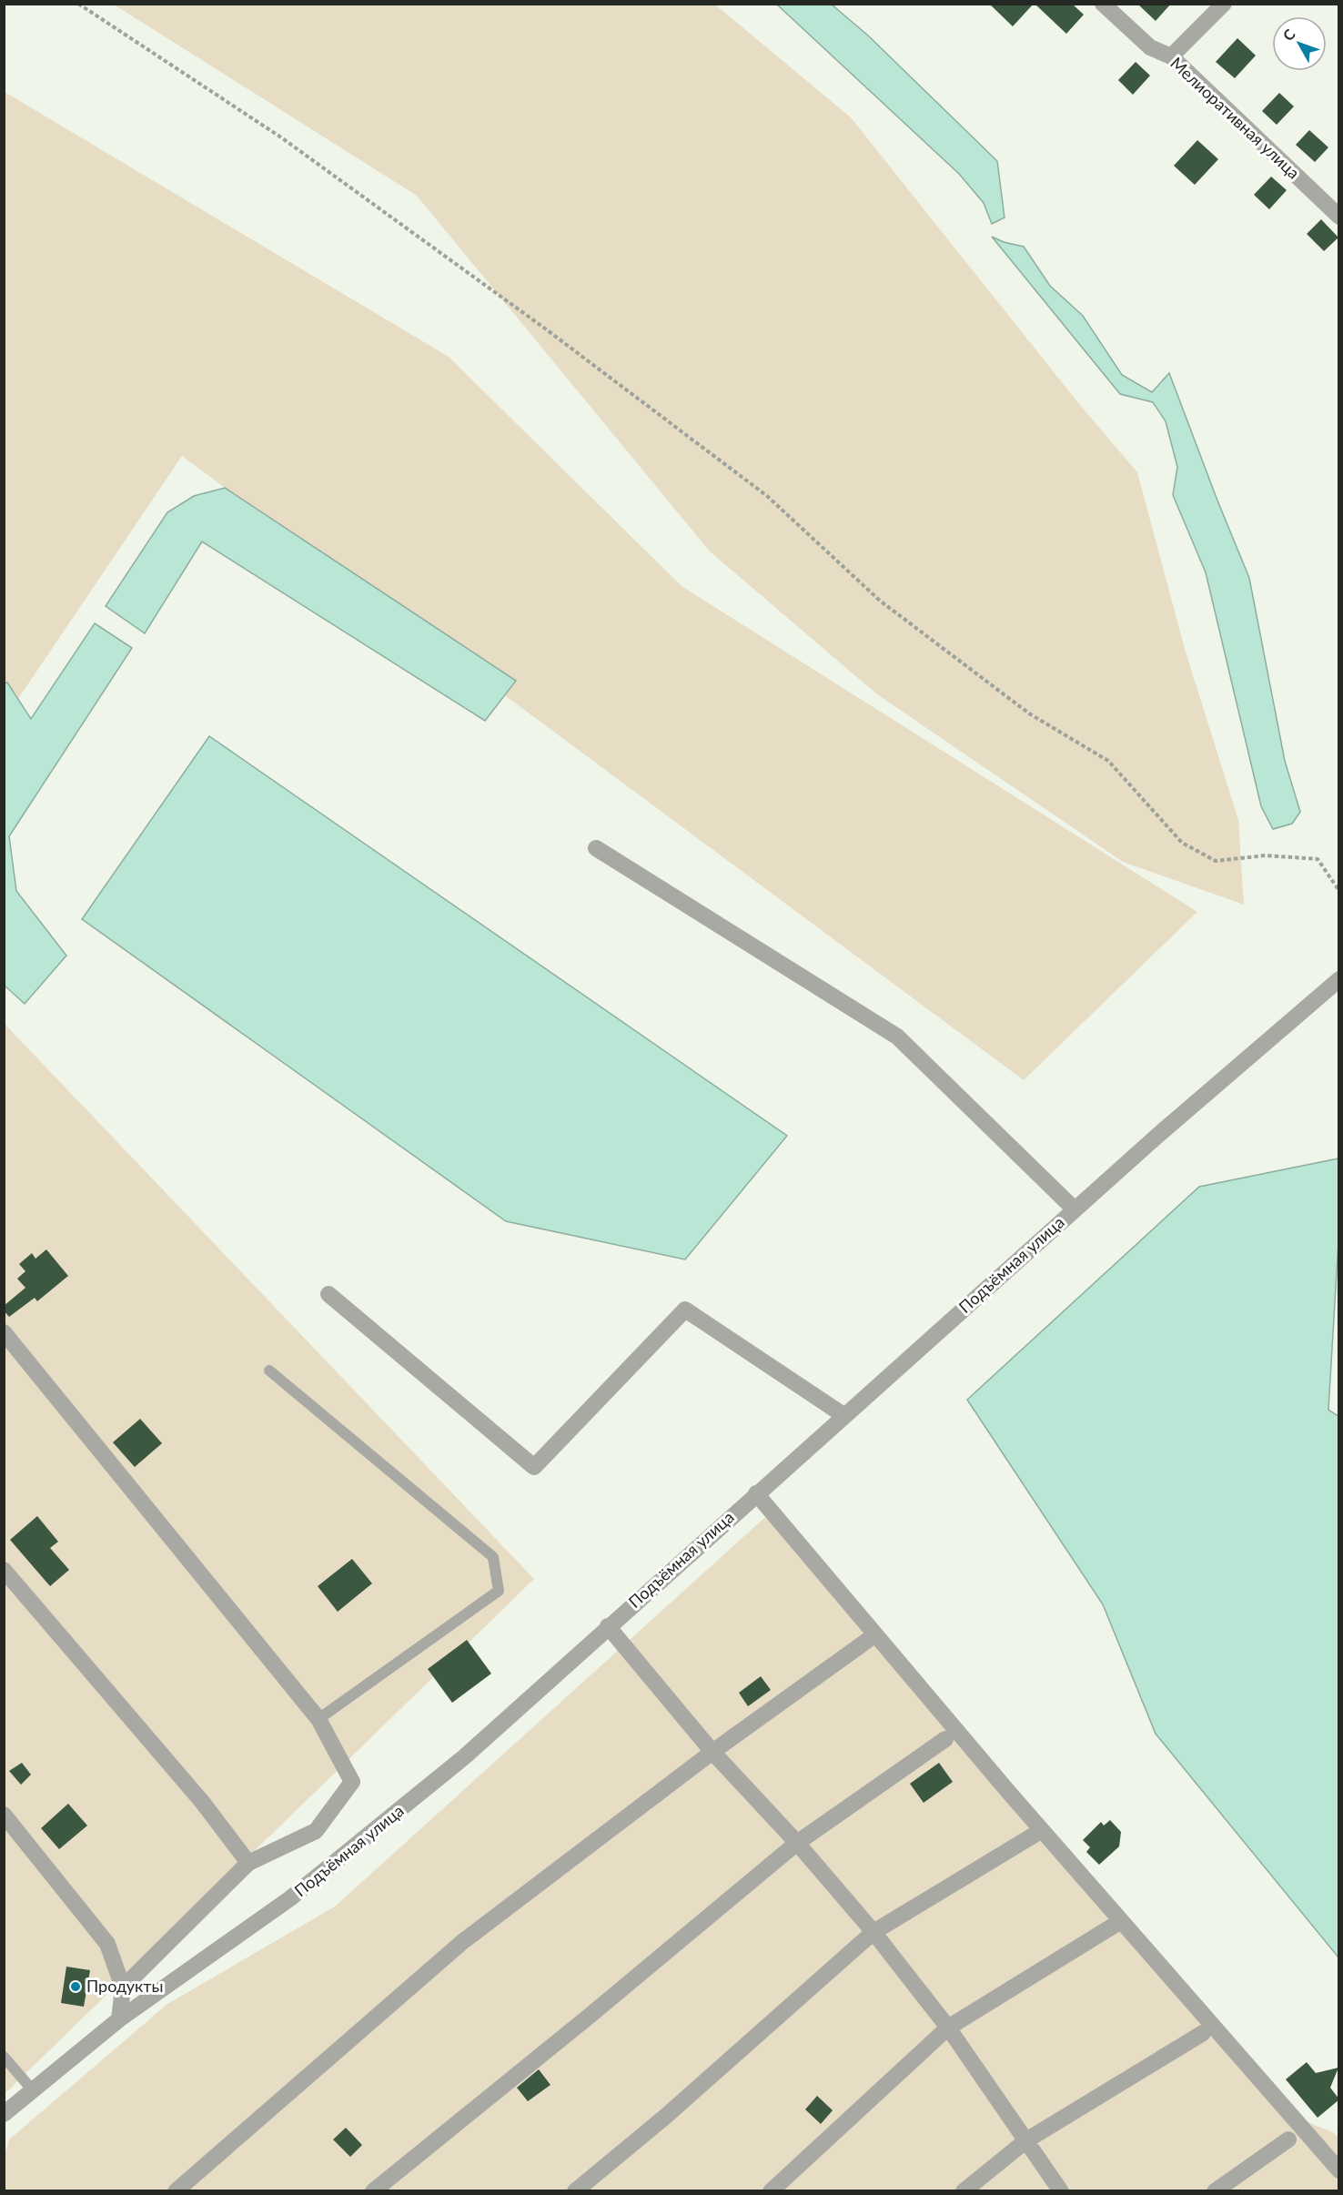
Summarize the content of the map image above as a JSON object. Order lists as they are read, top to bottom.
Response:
{
  "streets": {
    "street": ["Мелиоративная улица", "Подъёмная улица"]
  },
  "places": ["Продукты"],
  "north": "top left"
}
